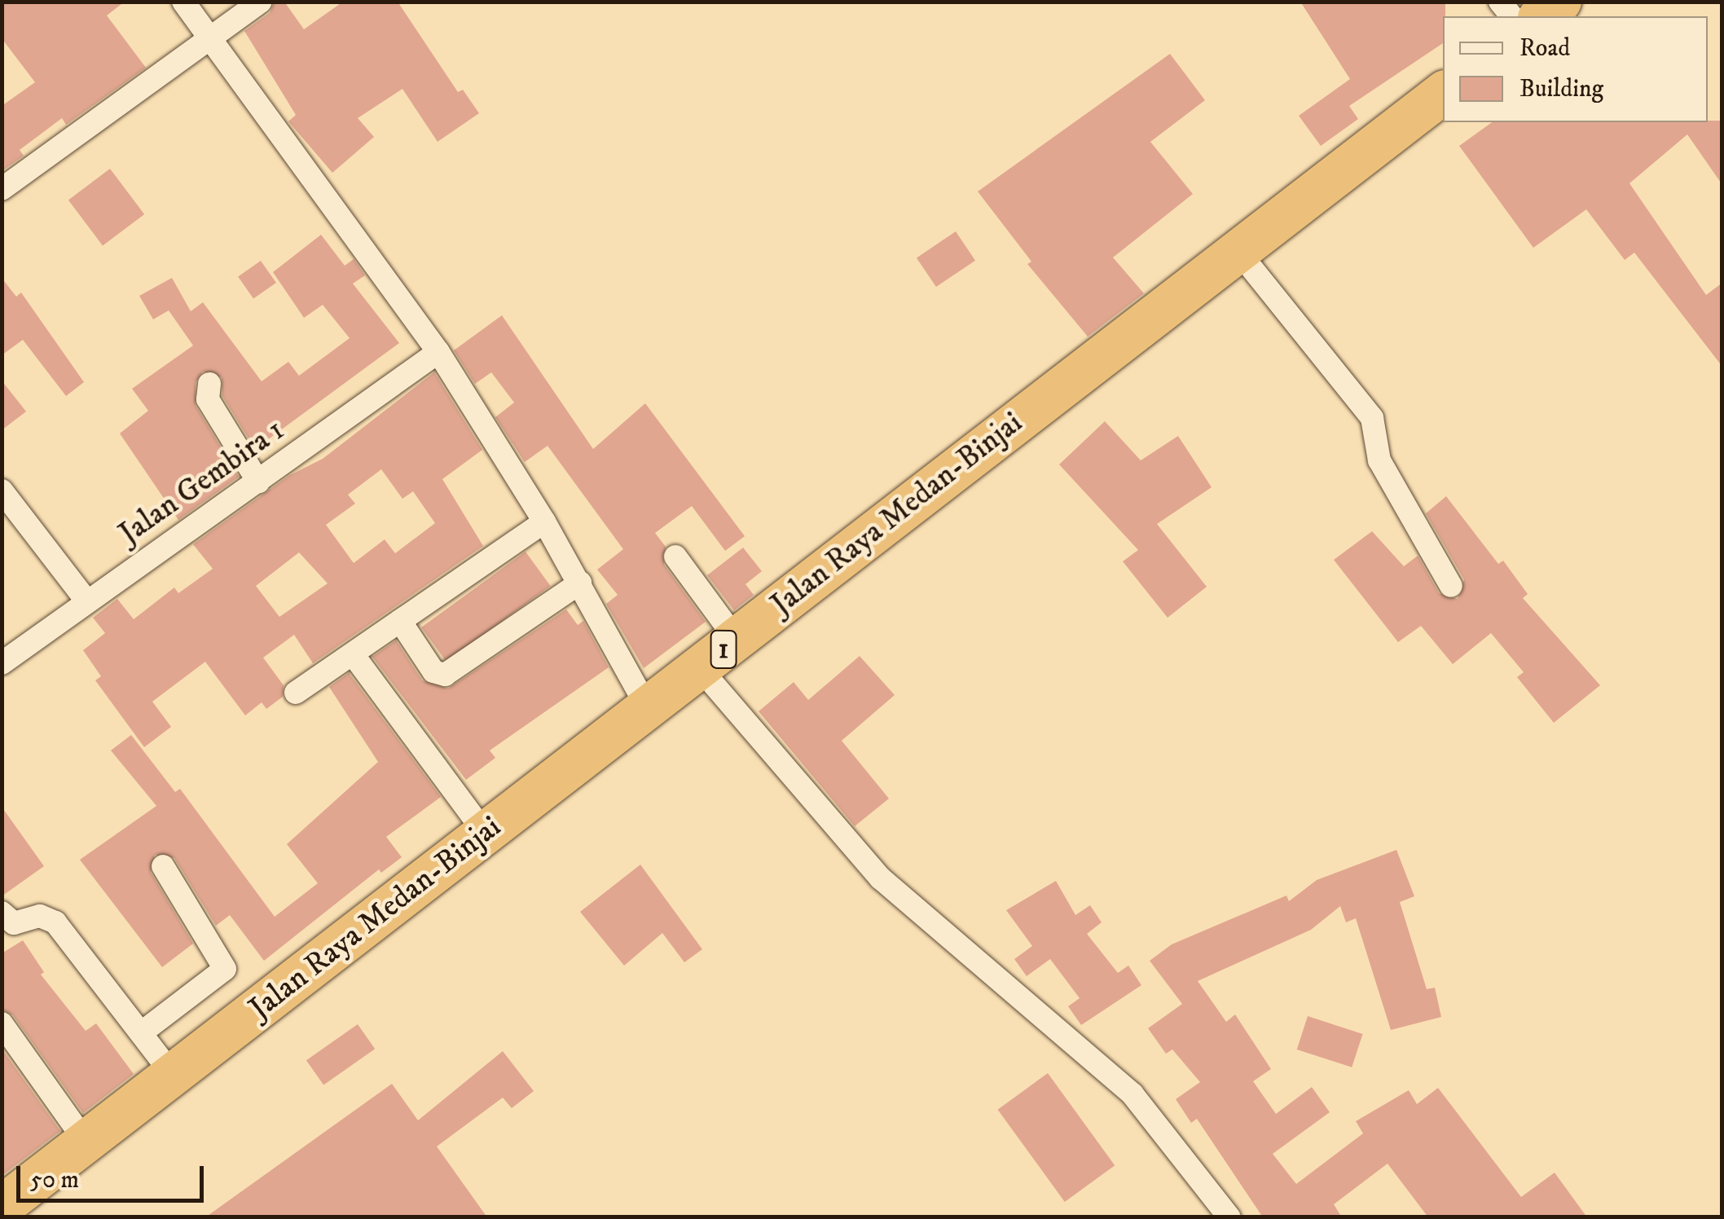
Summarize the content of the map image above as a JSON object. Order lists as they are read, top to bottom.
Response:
{
  "streets": {
    "highway": ["Jalan Raya Medan-Binjai", "1"],
    "street": ["Jalan Gembira 1"]
  },
  "legend": ["Road", "Building"],
  "scale_bar": "50 m"
}
